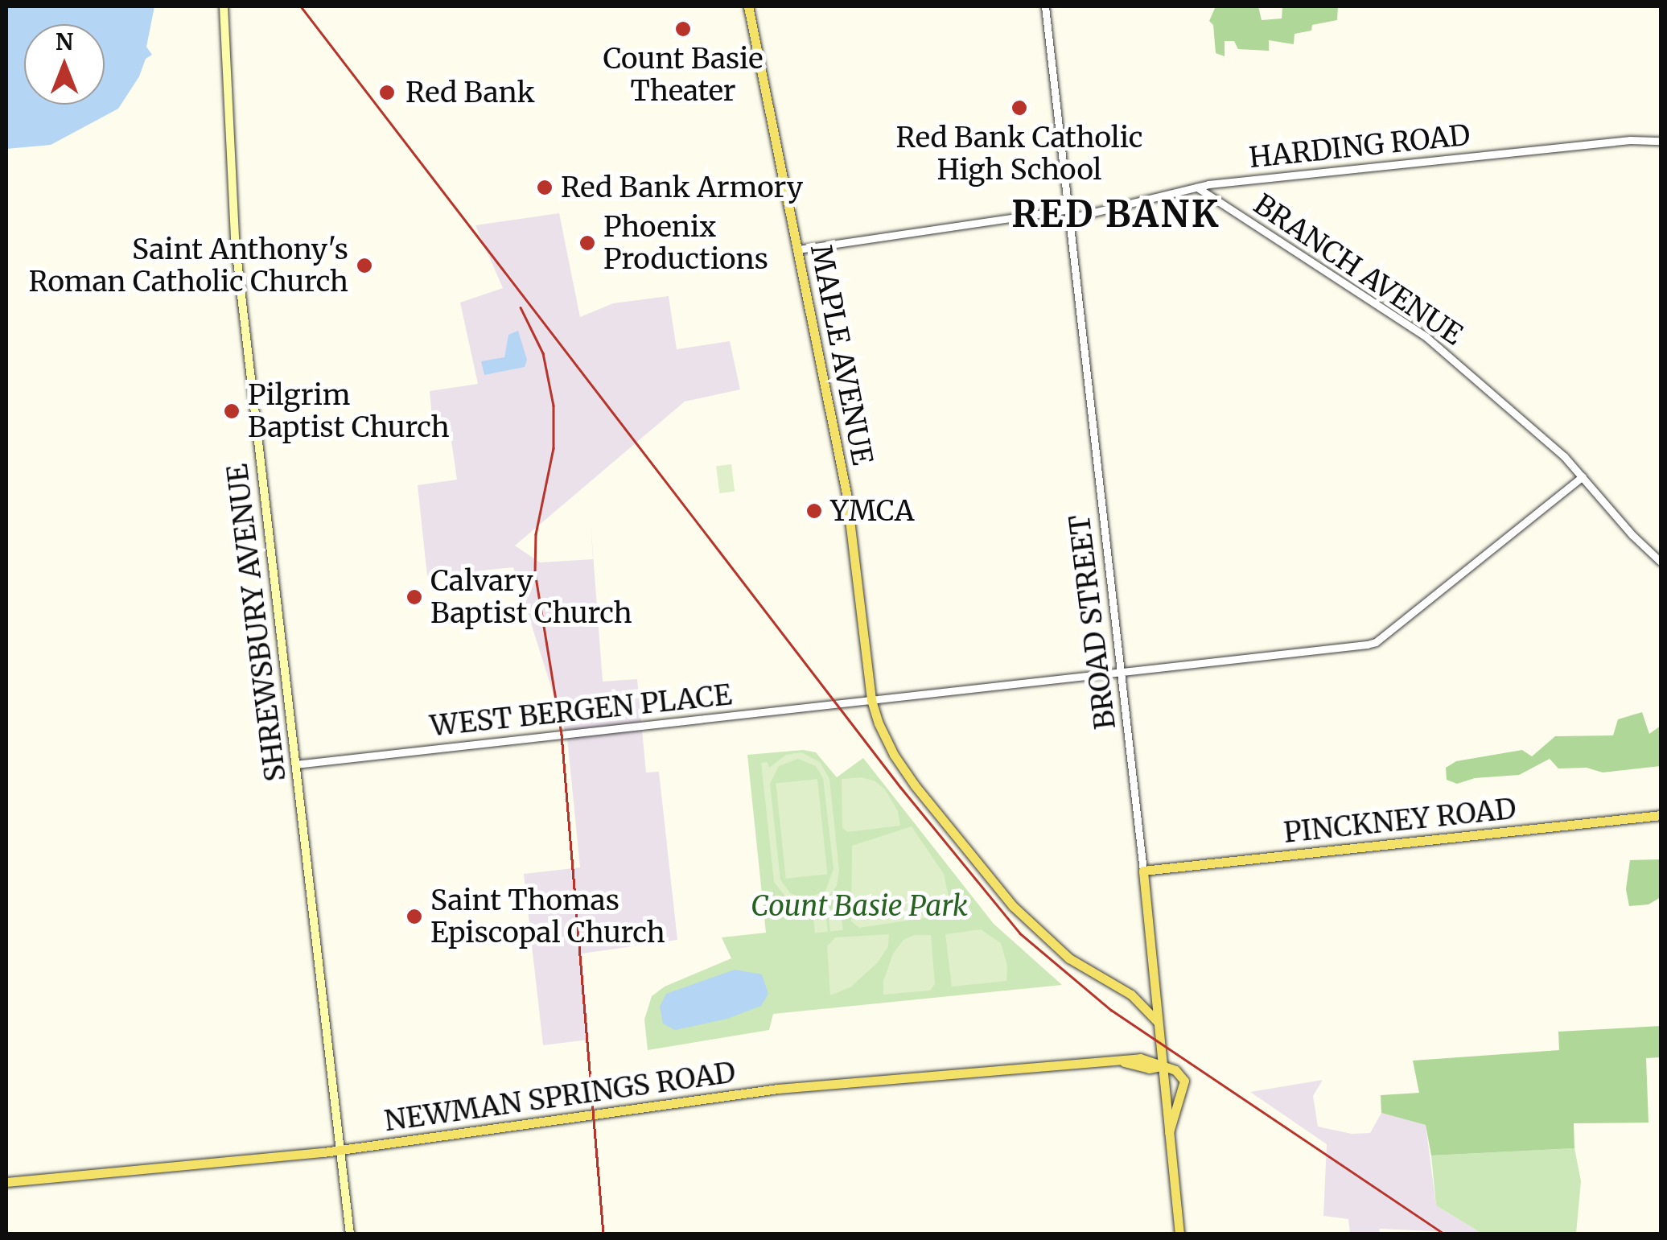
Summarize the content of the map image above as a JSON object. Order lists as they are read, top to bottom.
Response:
{
  "streets": {
    "main road": [
      "MAPLE AVENUE",
      "BROAD STREET",
      "SHREWSBURY AVENUE",
      "PINCKNEY ROAD",
      "NEWMAN SPRINGS ROAD"
    ],
    "street": ["HARDING ROAD", "BRANCH AVENUE", "WEST BERGEN PLACE"]
  },
  "crossings": [
    ["HARDING ROAD", "BRANCH AVENUE"],
    ["HARDING ROAD", "MAPLE AVENUE"],
    ["HARDING ROAD", "BROAD STREET"],
    ["BRANCH AVENUE", "WEST BERGEN PLACE"],
    ["MAPLE AVENUE", "BROAD STREET"],
    ["MAPLE AVENUE", "WEST BERGEN PLACE"],
    ["BROAD STREET", "WEST BERGEN PLACE"],
    ["BROAD STREET", "PINCKNEY ROAD"],
    ["BROAD STREET", "NEWMAN SPRINGS ROAD"],
    ["SHREWSBURY AVENUE", "WEST BERGEN PLACE"],
    ["SHREWSBURY AVENUE", "NEWMAN SPRINGS ROAD"]
  ],
  "districts": ["RED BANK"],
  "parks": ["Count Basie Park"],
  "places": [
    "Count Basie Theater",
    "Red Bank",
    "Red Bank Catholic High School",
    "Red Bank Armory",
    "Phoenix Productions",
    "Saint Anthony's Roman Catholic Church",
    "Pilgrim Baptist Church",
    "YMCA",
    "Calvary Baptist Church",
    "Saint Thomas Episcopal Church"
  ],
  "north": "top"
}
